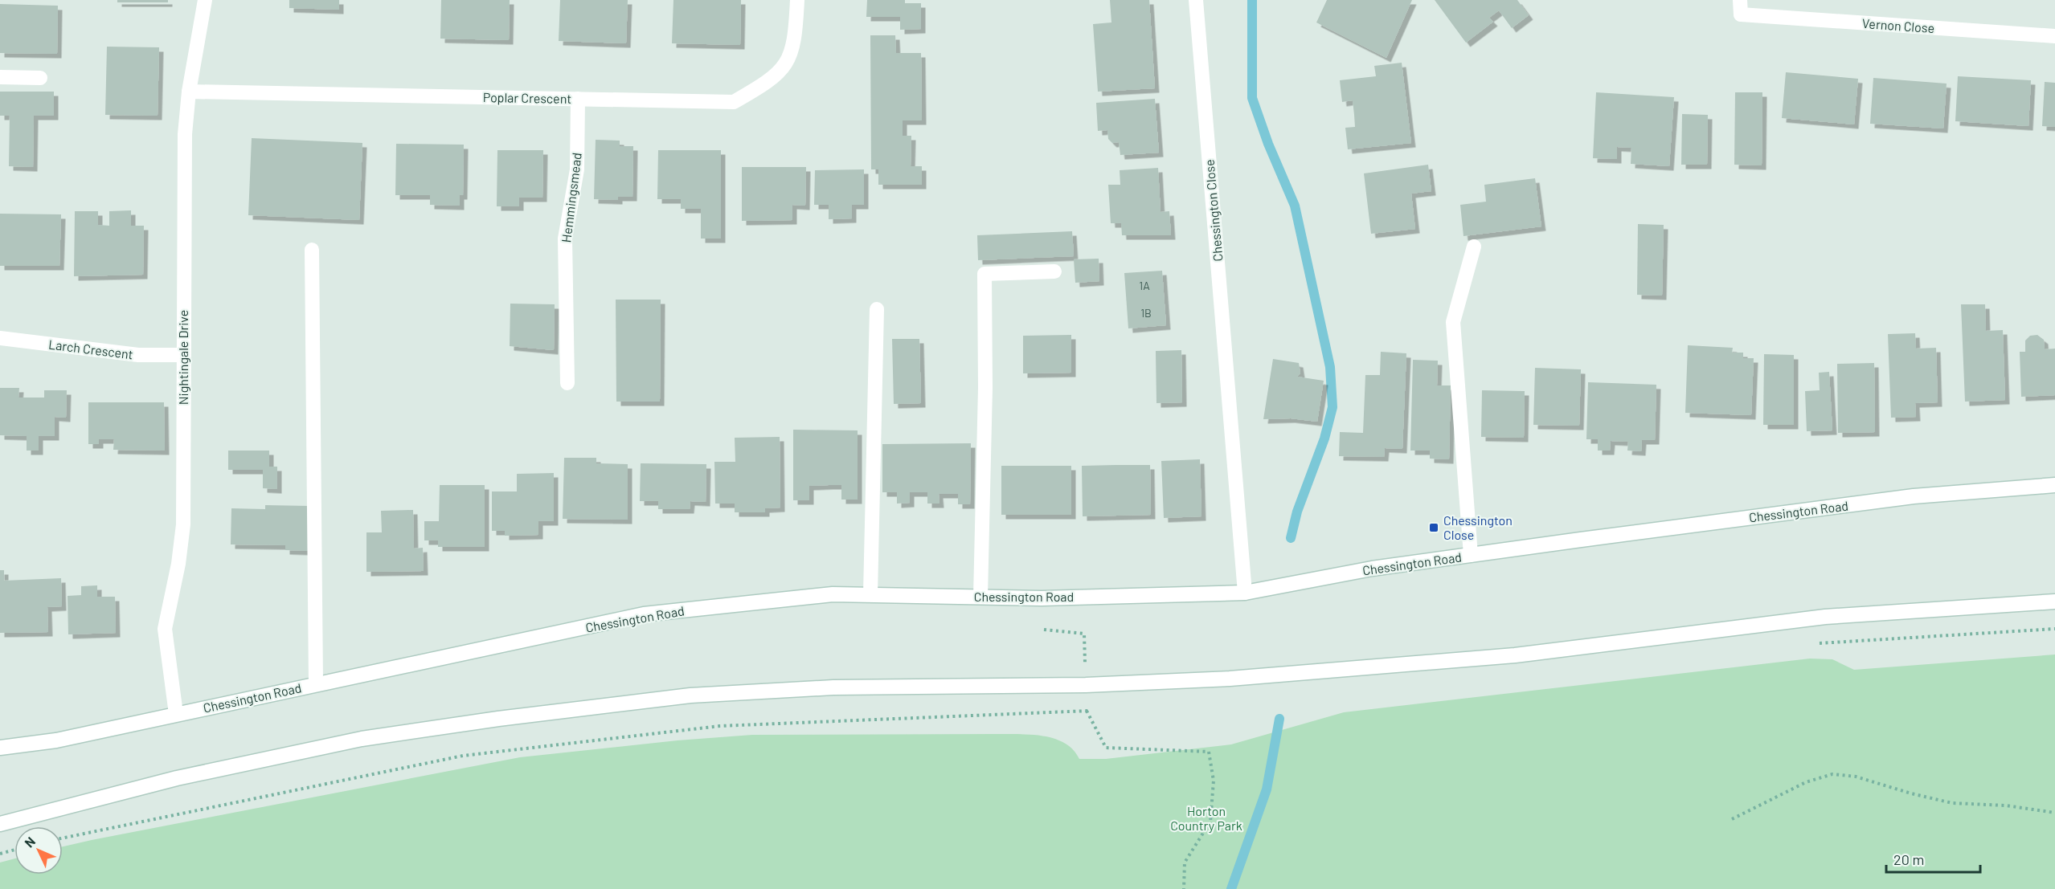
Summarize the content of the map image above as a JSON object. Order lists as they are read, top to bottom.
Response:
{
  "streets": {
    "main road": [
      "Vernon Close",
      "Poplar Crescent",
      "Hemmingsmead",
      "Chessington Close",
      "Larch Crescent",
      "Nightingale Drive",
      "Chessington Road"
    ]
  },
  "crossings": [
    ["Poplar Crescent", "Hemmingsmead"],
    ["Poplar Crescent", "Nightingale Drive"],
    ["Chessington Close", "Chessington Road"],
    ["Larch Crescent", "Nightingale Drive"],
    ["Nightingale Drive", "Chessington Road"]
  ],
  "parks": ["Horton Country Park"],
  "places": {
    "transit": ["Chessington Close"]
  },
  "house_numbers": ["1A", "1B"],
  "scale_bar": "20 m",
  "north": "top left"
}
